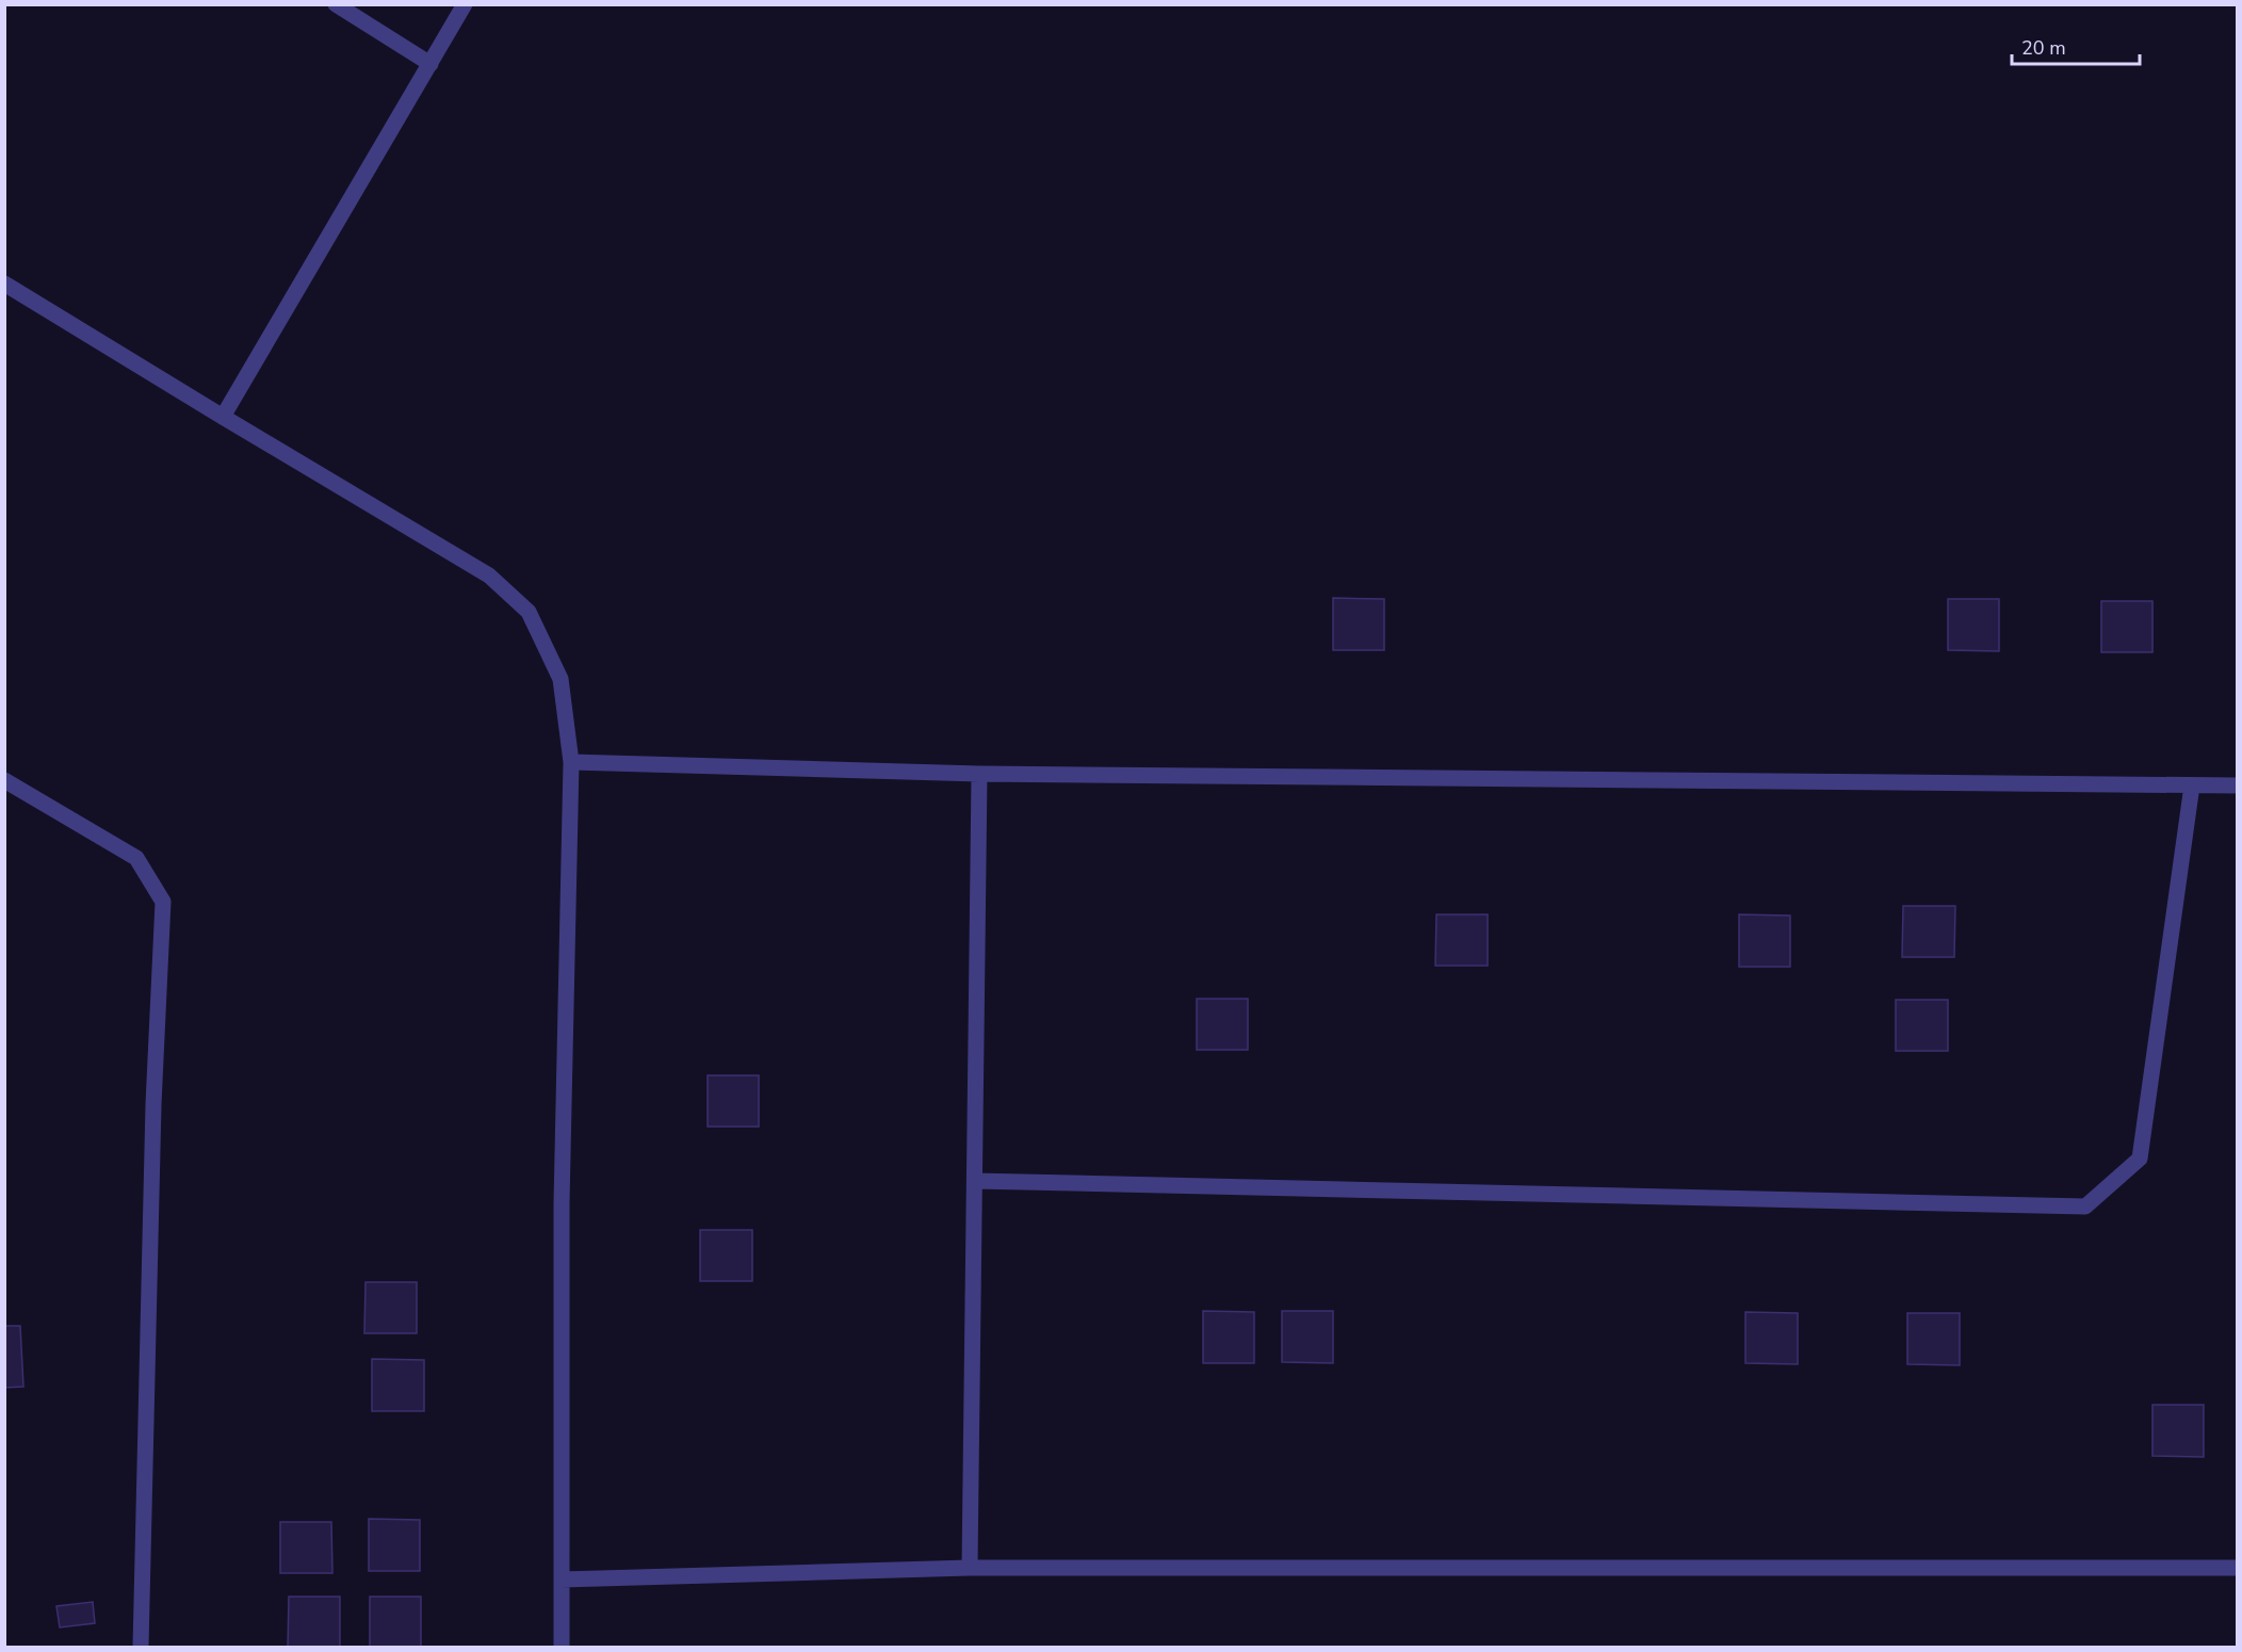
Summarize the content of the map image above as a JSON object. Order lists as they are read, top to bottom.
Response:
{
  "scale_bar": "20 m"
}
